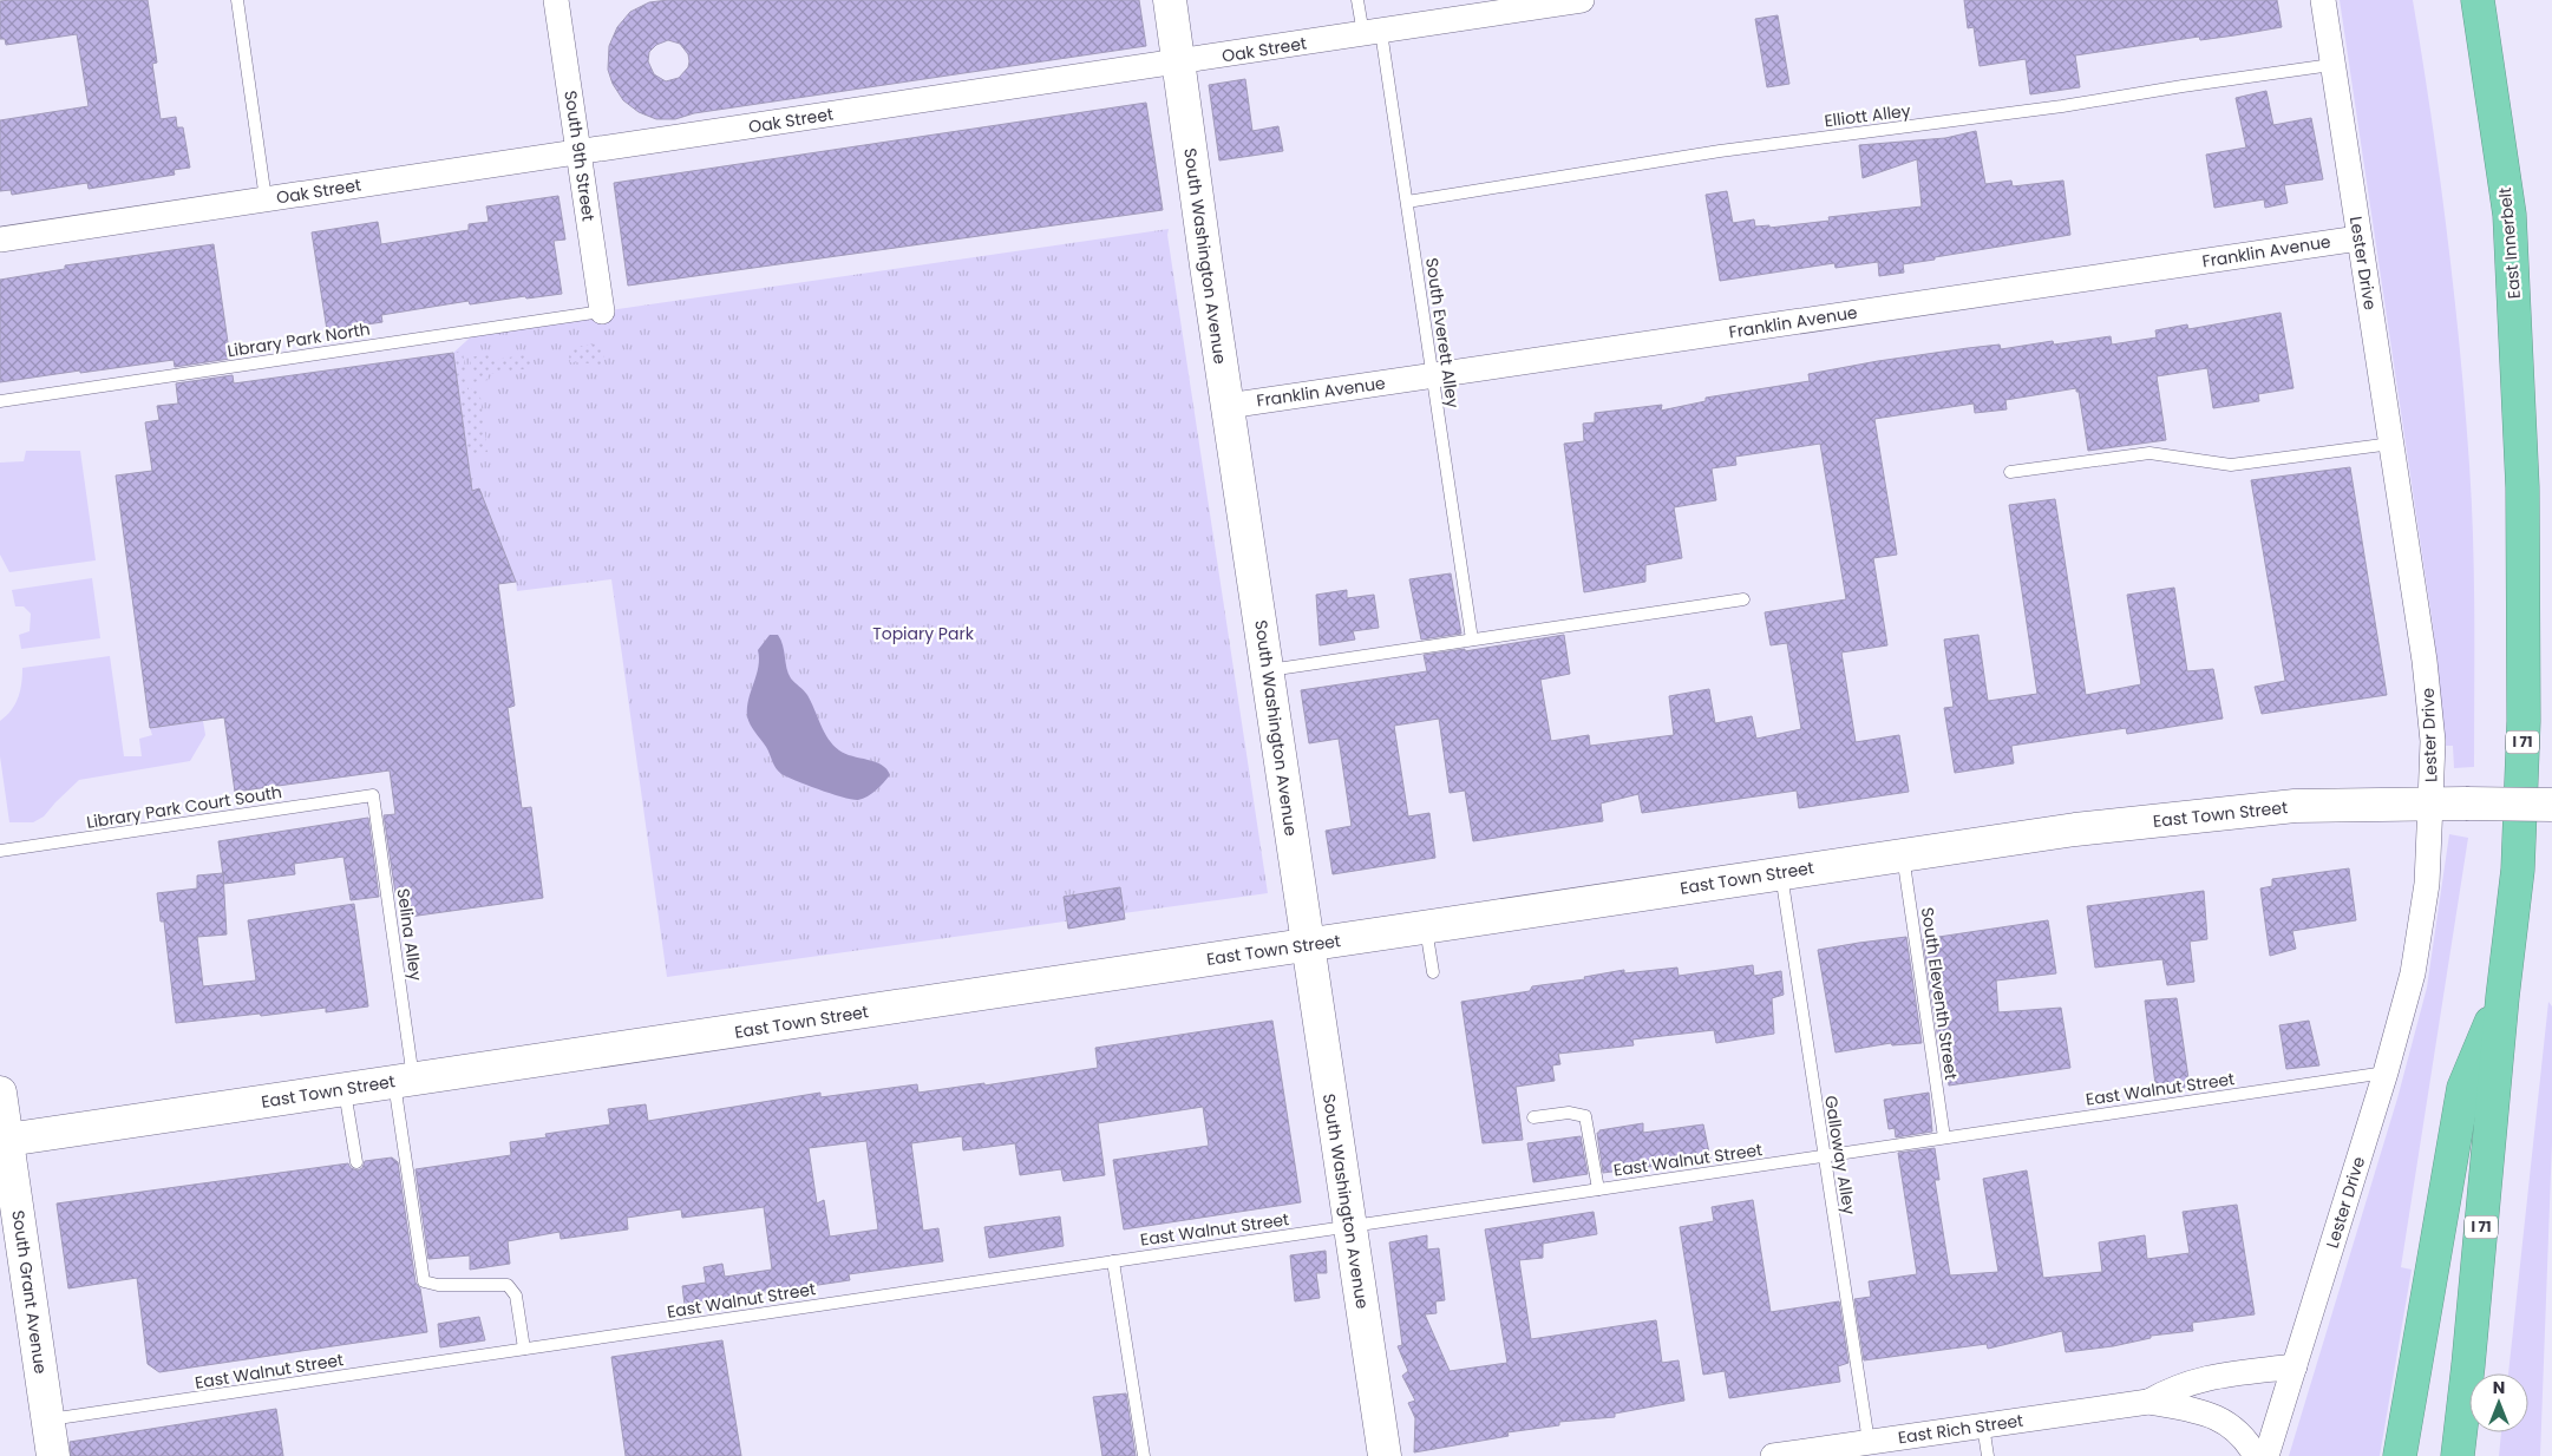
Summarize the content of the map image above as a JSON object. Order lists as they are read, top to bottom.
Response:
{
  "streets": {
    "highway": ["East Innerbelt", "I 71"],
    "street": [
      "Oak Street",
      "South 9th Street",
      "Franklin Avenue",
      "South Washington Avenue",
      "Lester Drive",
      "East Town Street",
      "South Grant Avenue",
      "East Rich Street"
    ],
    "lane": [
      "Elliott Alley",
      "South Everett Alley",
      "Library Park North",
      "Library Park Court South",
      "Selina Alley",
      "South Eleventh Street",
      "East Walnut Street",
      "Galloway Alley"
    ]
  },
  "crossings": [
    ["Oak Street", "South 9th Street"],
    ["Oak Street", "South Washington Avenue"],
    ["Oak Street", "South Everett Alley"],
    ["Elliott Alley", "Lester Drive"],
    ["Elliott Alley", "South Everett Alley"],
    ["South 9th Street", "Library Park North"],
    ["East Innerbelt", "I 71"],
    ["Franklin Avenue", "South Washington Avenue"],
    ["Franklin Avenue", "Lester Drive"],
    ["Franklin Avenue", "South Everett Alley"],
    ["South Washington Avenue", "East Town Street"],
    ["South Washington Avenue", "East Walnut Street"],
    ["Lester Drive", "East Town Street"],
    ["Lester Drive", "East Walnut Street"],
    ["Lester Drive", "East Rich Street"],
    ["Library Park Court South", "Selina Alley"],
    ["East Town Street", "Selina Alley"],
    ["East Town Street", "South Eleventh Street"],
    ["East Town Street", "Galloway Alley"],
    ["East Town Street", "South Grant Avenue"],
    ["Selina Alley", "East Walnut Street"],
    ["South Eleventh Street", "East Walnut Street"],
    ["East Walnut Street", "Galloway Alley"],
    ["East Walnut Street", "South Grant Avenue"],
    ["Galloway Alley", "East Rich Street"]
  ],
  "parks": ["Topiary Park"],
  "north": "top"
}
